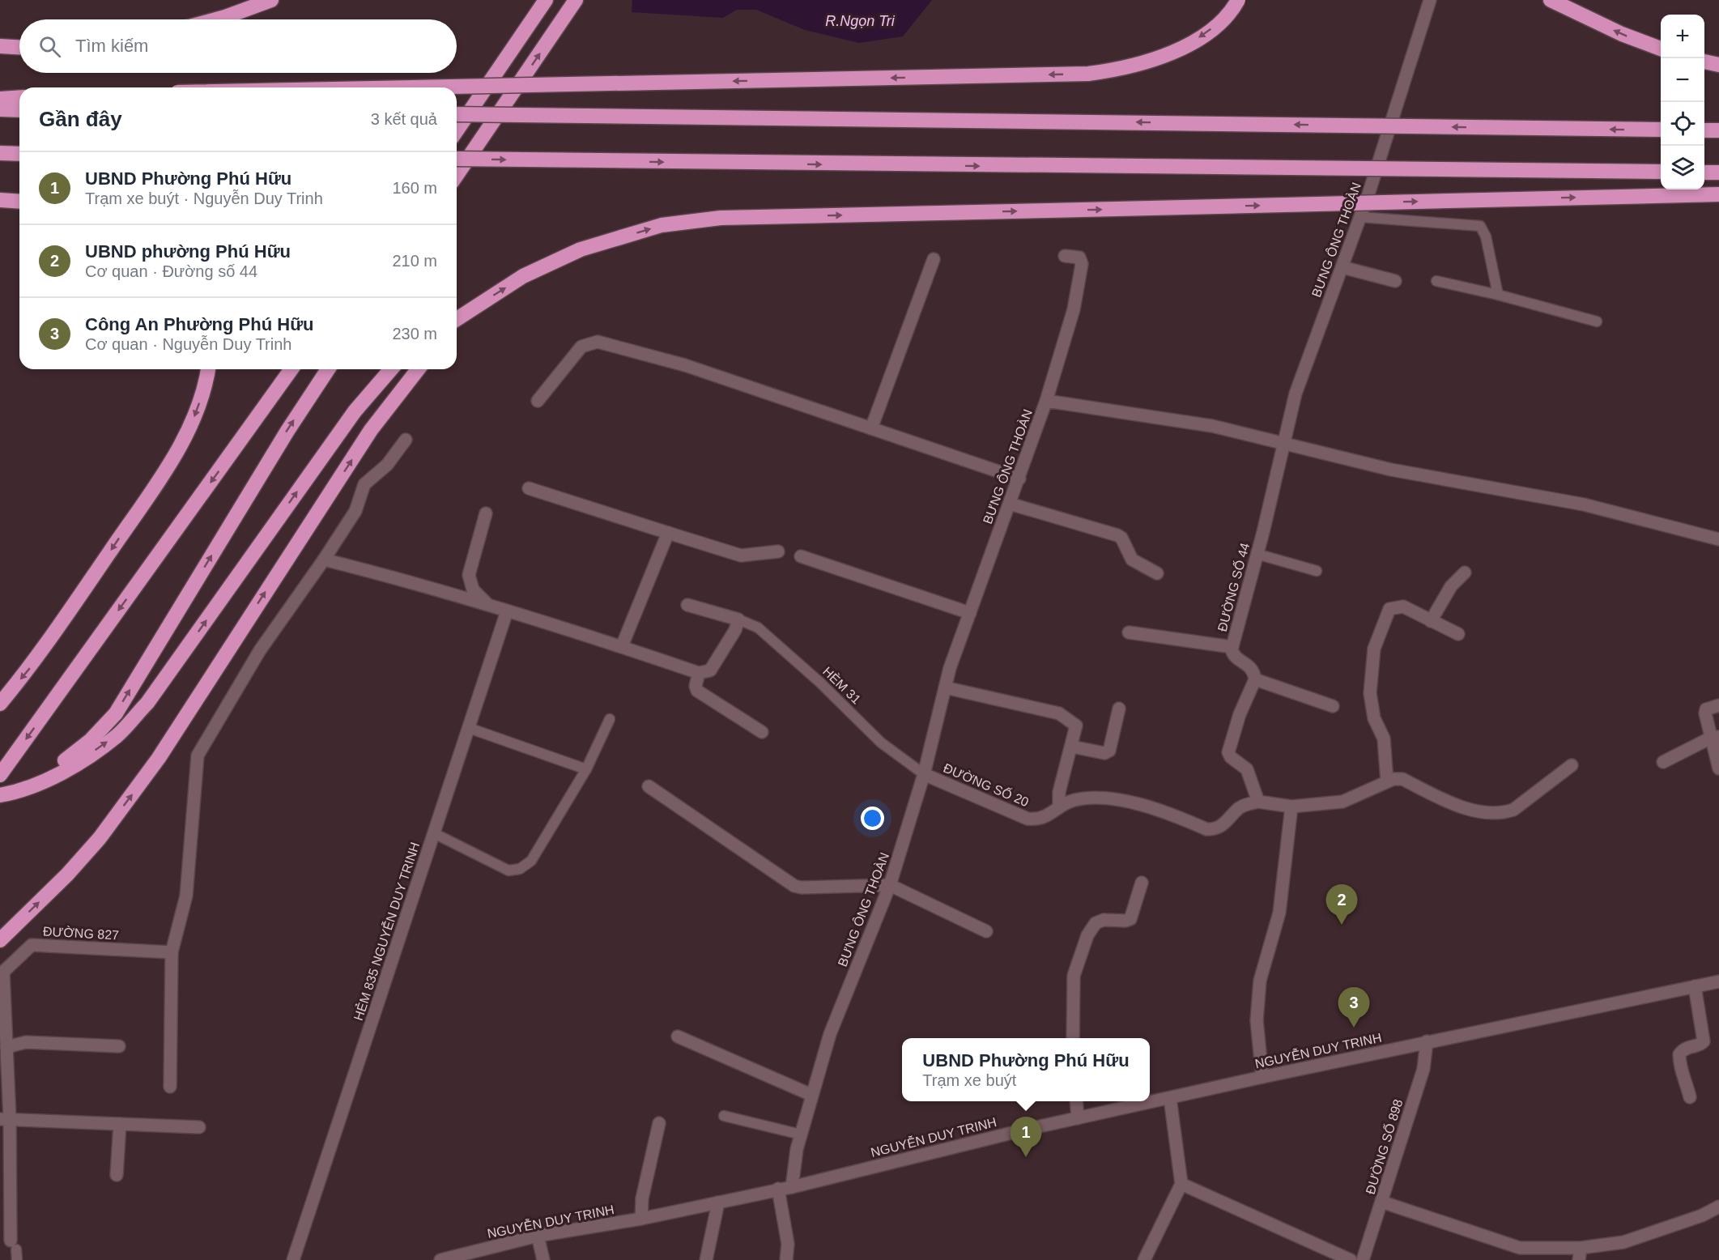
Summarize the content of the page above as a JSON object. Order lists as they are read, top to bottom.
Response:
{
  "streets": {
    "street": [
      "BƯNG ÔNG THOÀN",
      "ĐƯỜNG SỐ 44",
      "ĐƯỜNG SỐ 20",
      "HẺM 835 NGUYỄN DUY TRINH",
      "ĐƯỜNG 827",
      "NGUYỄN DUY TRINH",
      "ĐƯỜNG SỐ 898"
    ],
    "lane": ["HÈM 31"]
  },
  "crossings": [
    ["BƯNG ÔNG THOÀN", "ĐƯỜNG SỐ 44"],
    ["BƯNG ÔNG THOÀN", "HÈM 31"],
    ["BƯNG ÔNG THOÀN", "ĐƯỜNG SỐ 20"],
    ["BƯNG ÔNG THOÀN", "NGUYỄN DUY TRINH"],
    ["HÈM 31", "ĐƯỜNG SỐ 20"],
    ["NGUYỄN DUY TRINH", "ĐƯỜNG SỐ 898"]
  ],
  "water": ["R.Ngọn Tri"],
  "page": {
    "map_buttons": ["+", "−"],
    "search": "Tìm kiếm",
    "heading": ["Gần đây", "3 kết quả"],
    "list": [
      {
        "mark": "1",
        "name": "UBND Phường Phú Hữu",
        "note": "Trạm xe buýt · Nguyễn Duy Trinh",
        "value": "160 m"
      },
      {
        "mark": "2",
        "name": "UBND phường Phú Hữu",
        "note": "Cơ quan · Đường số 44",
        "value": "210 m"
      },
      {
        "mark": "3",
        "name": "Công An Phường Phú Hữu",
        "note": "Cơ quan · Nguyễn Duy Trinh",
        "value": "230 m"
      }
    ],
    "pins": ["2", "3", "1"],
    "popup": ["UBND Phường Phú Hữu", "Trạm xe buýt"]
  }
}
